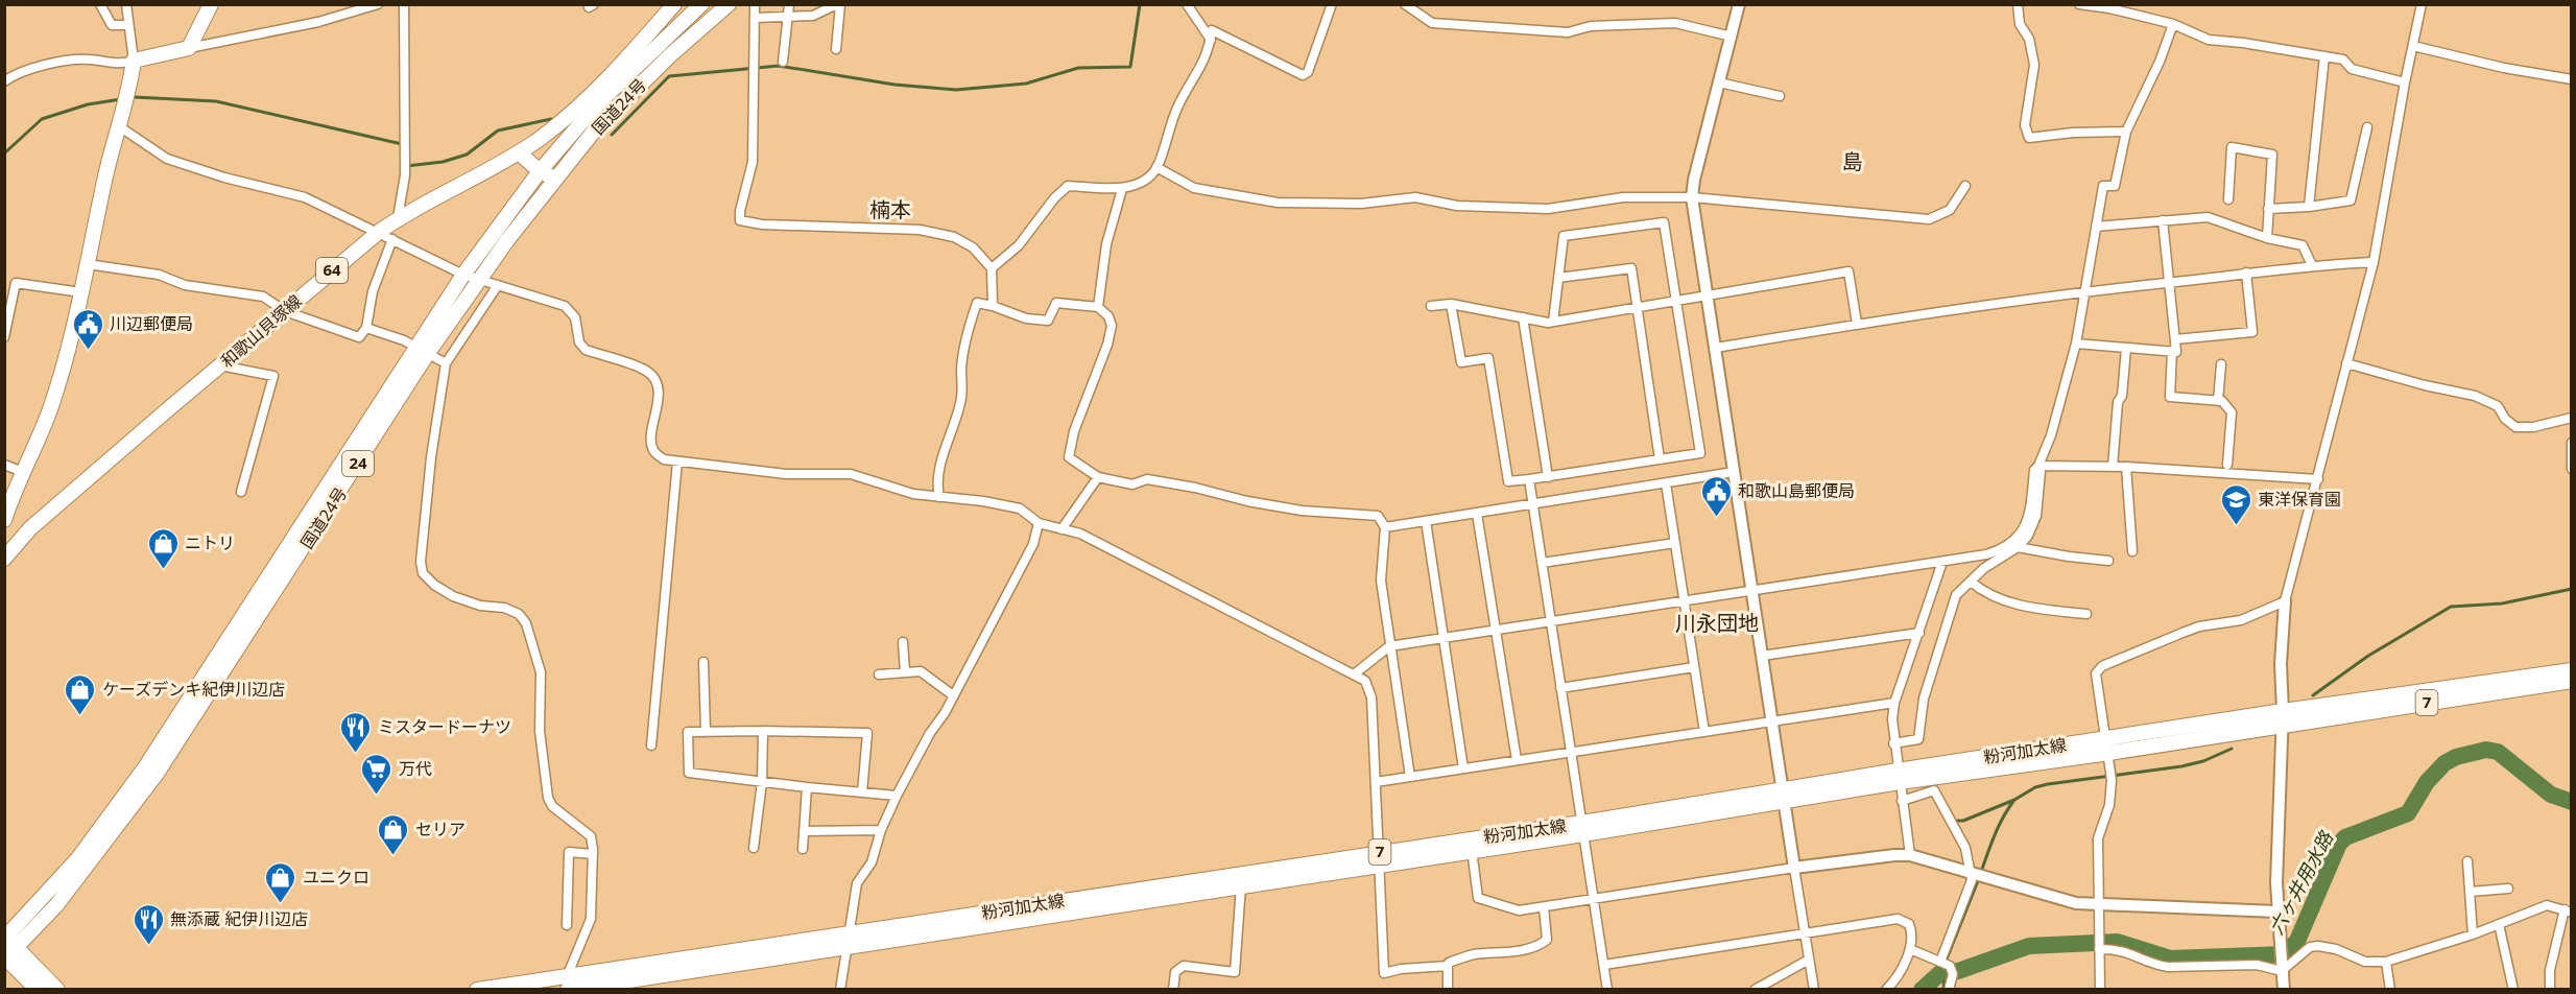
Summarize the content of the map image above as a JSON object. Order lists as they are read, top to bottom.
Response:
{
  "streets": {
    "main road": [
      "国道24号",
      "64",
      "和歌山貝塚線",
      "24",
      "7",
      "粉河加太線"
    ]
  },
  "districts": ["島", "楠本", "川永団地"],
  "water": ["六ヶ井用水路"],
  "places": {
    "public building": ["川辺郵便局", "和歌山島郵便局"],
    "school or university": ["東洋保育園"],
    "shop": [
      "ニトリ",
      "ケーズデンキ紀伊川辺店",
      "セリア",
      "ユニクロ"
    ],
    "restaurant": ["ミスタードーナツ", "無添蔵 紀伊川辺店"],
    "supermarket": ["万代"]
  }
}
